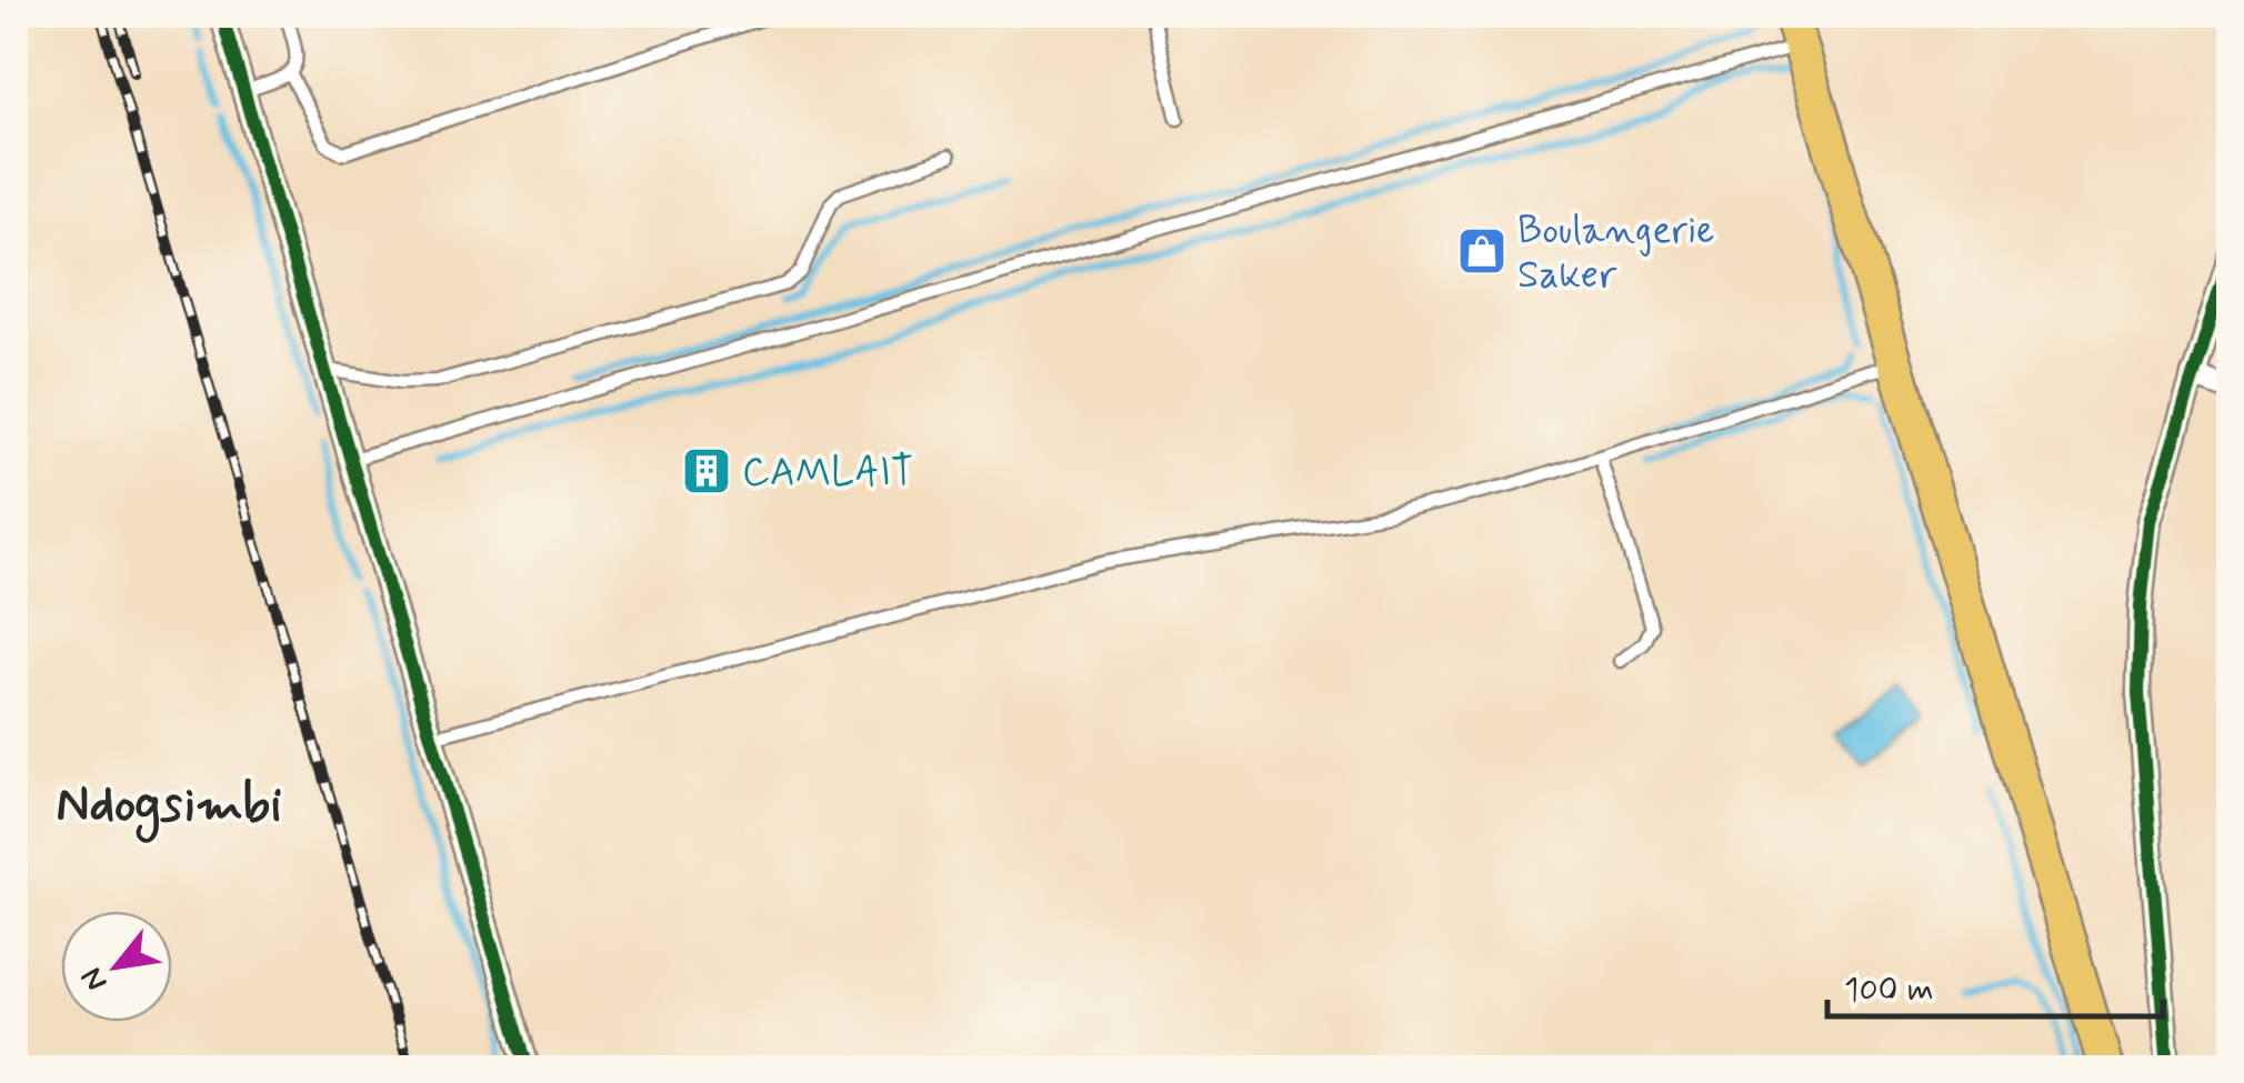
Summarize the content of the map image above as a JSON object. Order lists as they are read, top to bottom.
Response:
{
  "districts": ["Ndogsimbi"],
  "places": {
    "shop": ["Boulangerie Saker"],
    "building": ["CAMLAIT"]
  },
  "scale_bar": "100 m",
  "north": "bottom left"
}
